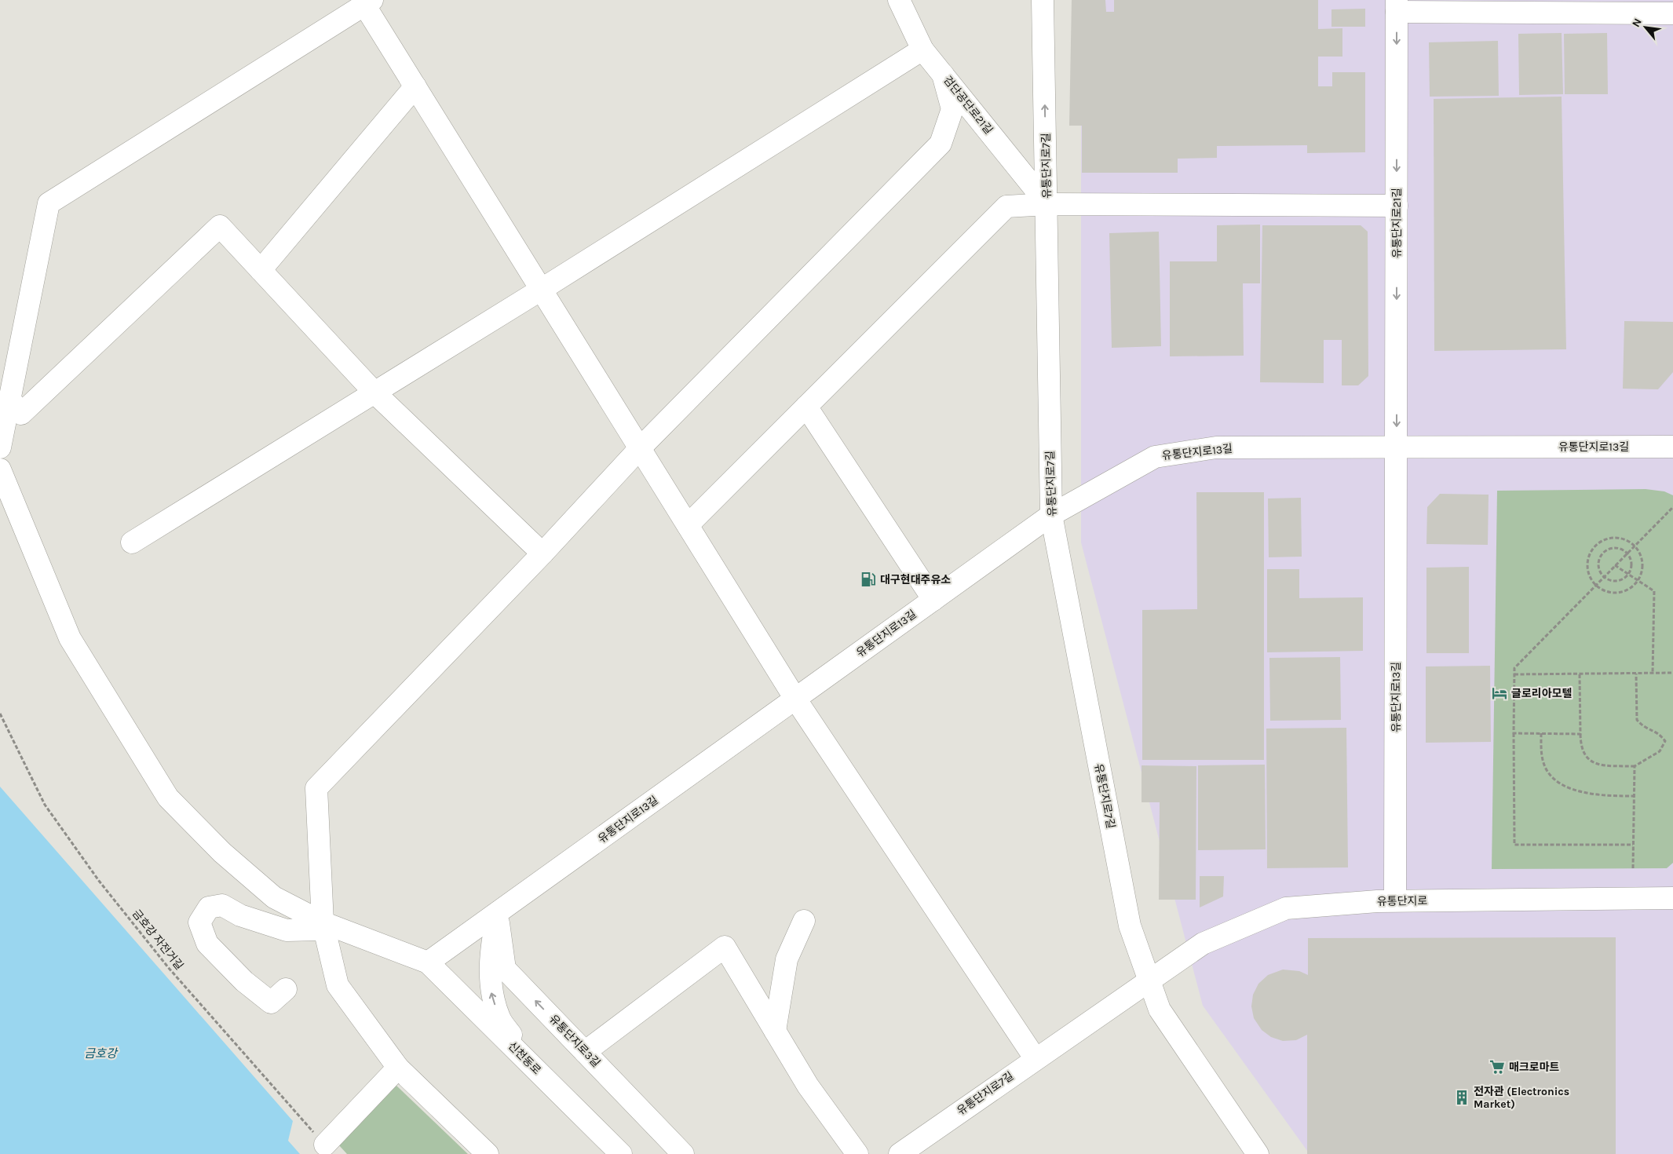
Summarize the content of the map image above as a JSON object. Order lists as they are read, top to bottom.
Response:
{
  "streets": {
    "street": [
      "검단공단로21길",
      "유통단지로7길",
      "유통단지로21길",
      "유통단지로13길",
      "유통단지로",
      "유통단지로3길",
      "신천동로"
    ],
    "path": ["금호강 자전거길"]
  },
  "crossings": [
    ["검단공단로21길", "유통단지로7길"],
    ["유통단지로7길", "유통단지로13길"],
    ["유통단지로7길", "유통단지로"],
    ["유통단지로21길", "유통단지로13길"],
    ["유통단지로13길", "유통단지로"],
    ["유통단지로13길", "유통단지로3길"],
    ["유통단지로13길", "신천동로"]
  ],
  "one_way": ["유통단지로21길"],
  "water": ["금호강"],
  "places": {
    "fuel station": ["대구현대주유소"],
    "hotel": ["글로리아모텔"],
    "supermarket": ["매크로마트"],
    "building": ["전자관 (Electronics Market)"]
  },
  "north": "top left"
}
